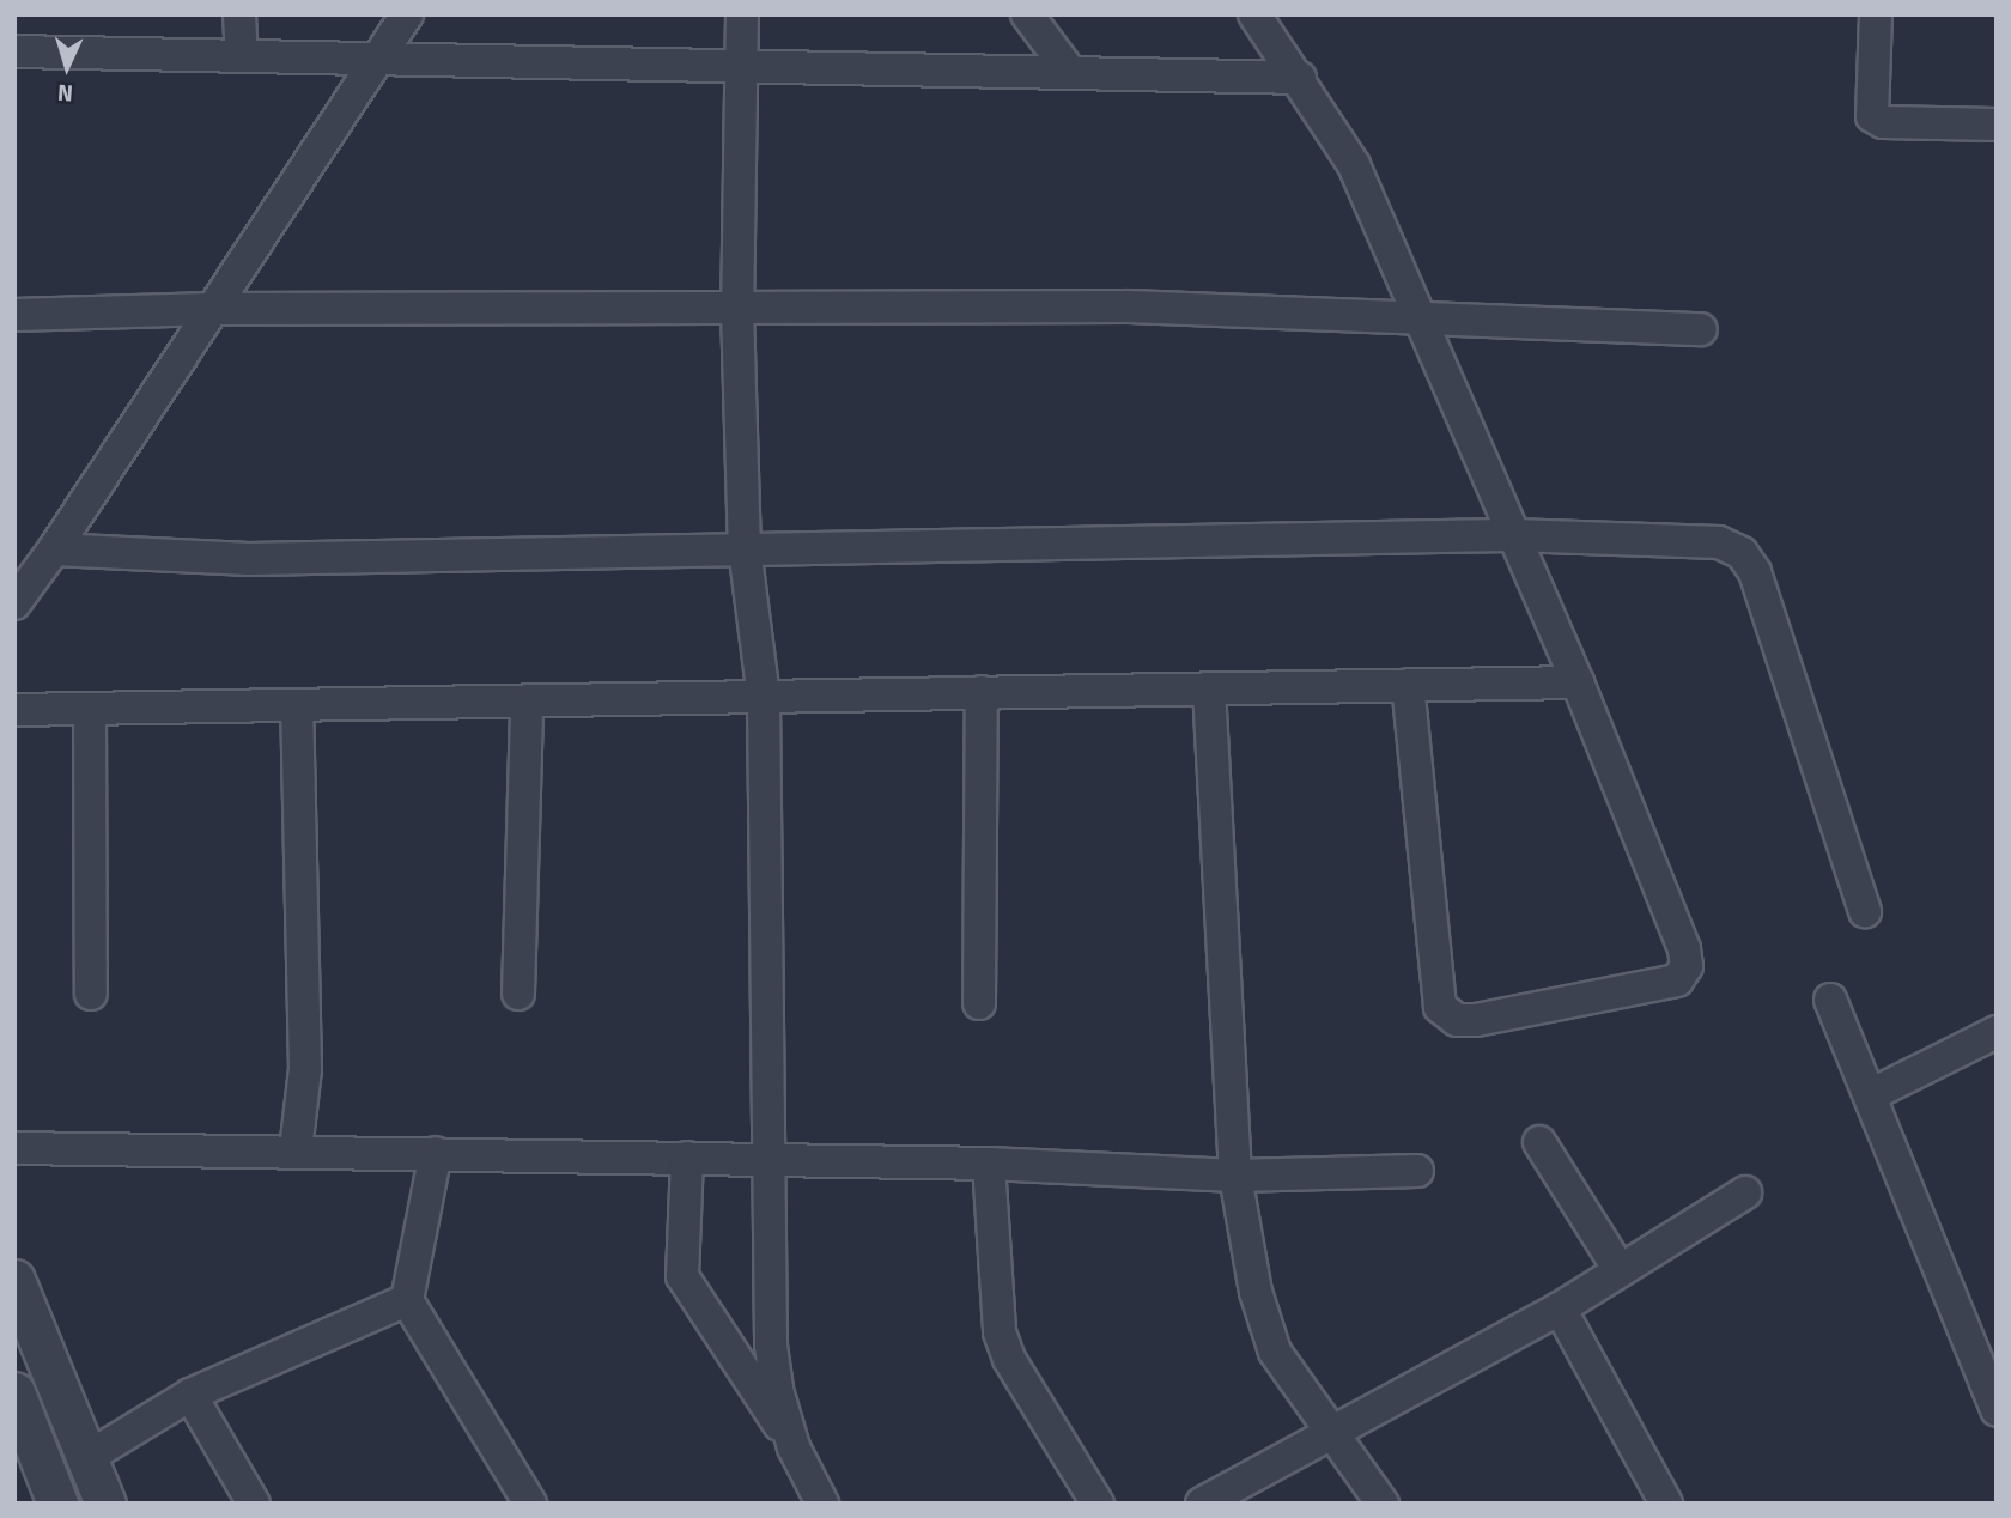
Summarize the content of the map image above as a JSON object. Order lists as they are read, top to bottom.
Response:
{
  "north": "bottom"
}
